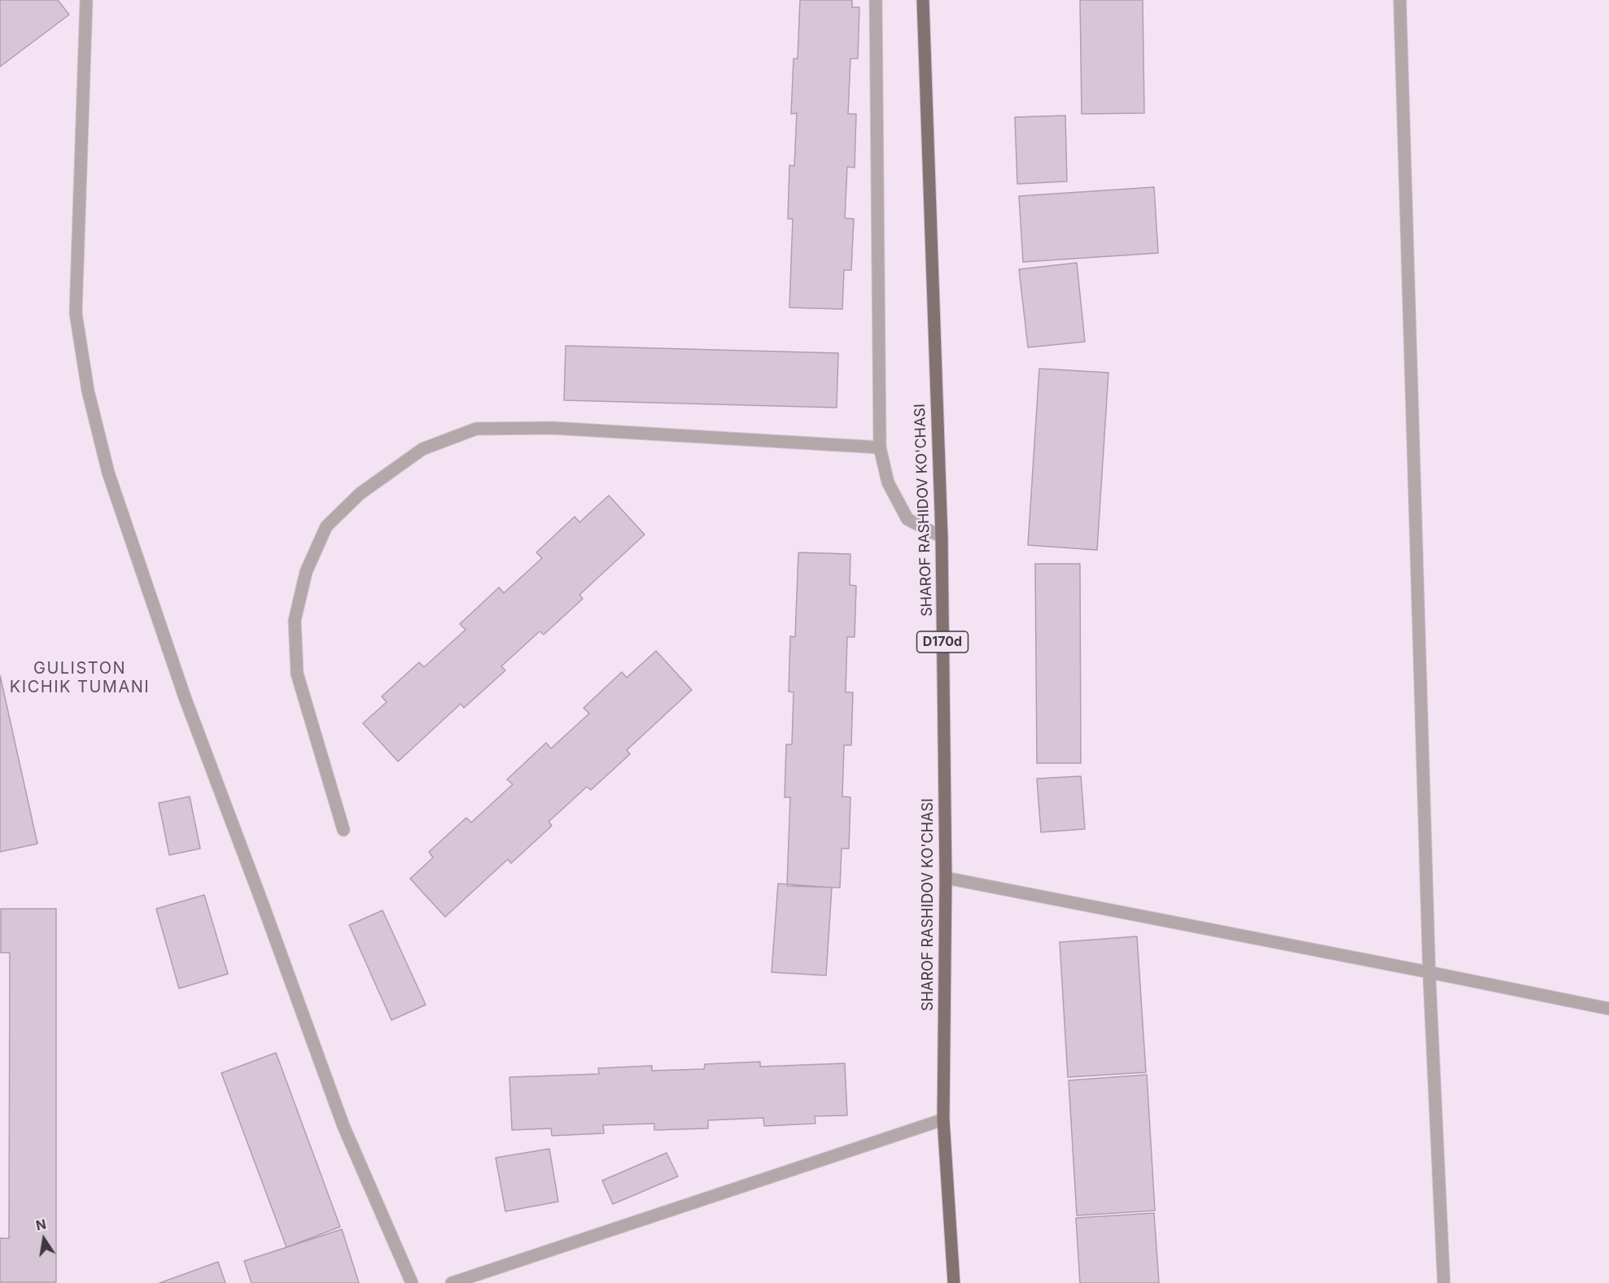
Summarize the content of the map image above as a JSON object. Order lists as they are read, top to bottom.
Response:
{
  "streets": {
    "main road": ["SHAROF RASHIDOV KO'CHASI", "D170d"]
  },
  "districts": ["GULISTON KICHIK TUMANI"],
  "north": "top"
}
